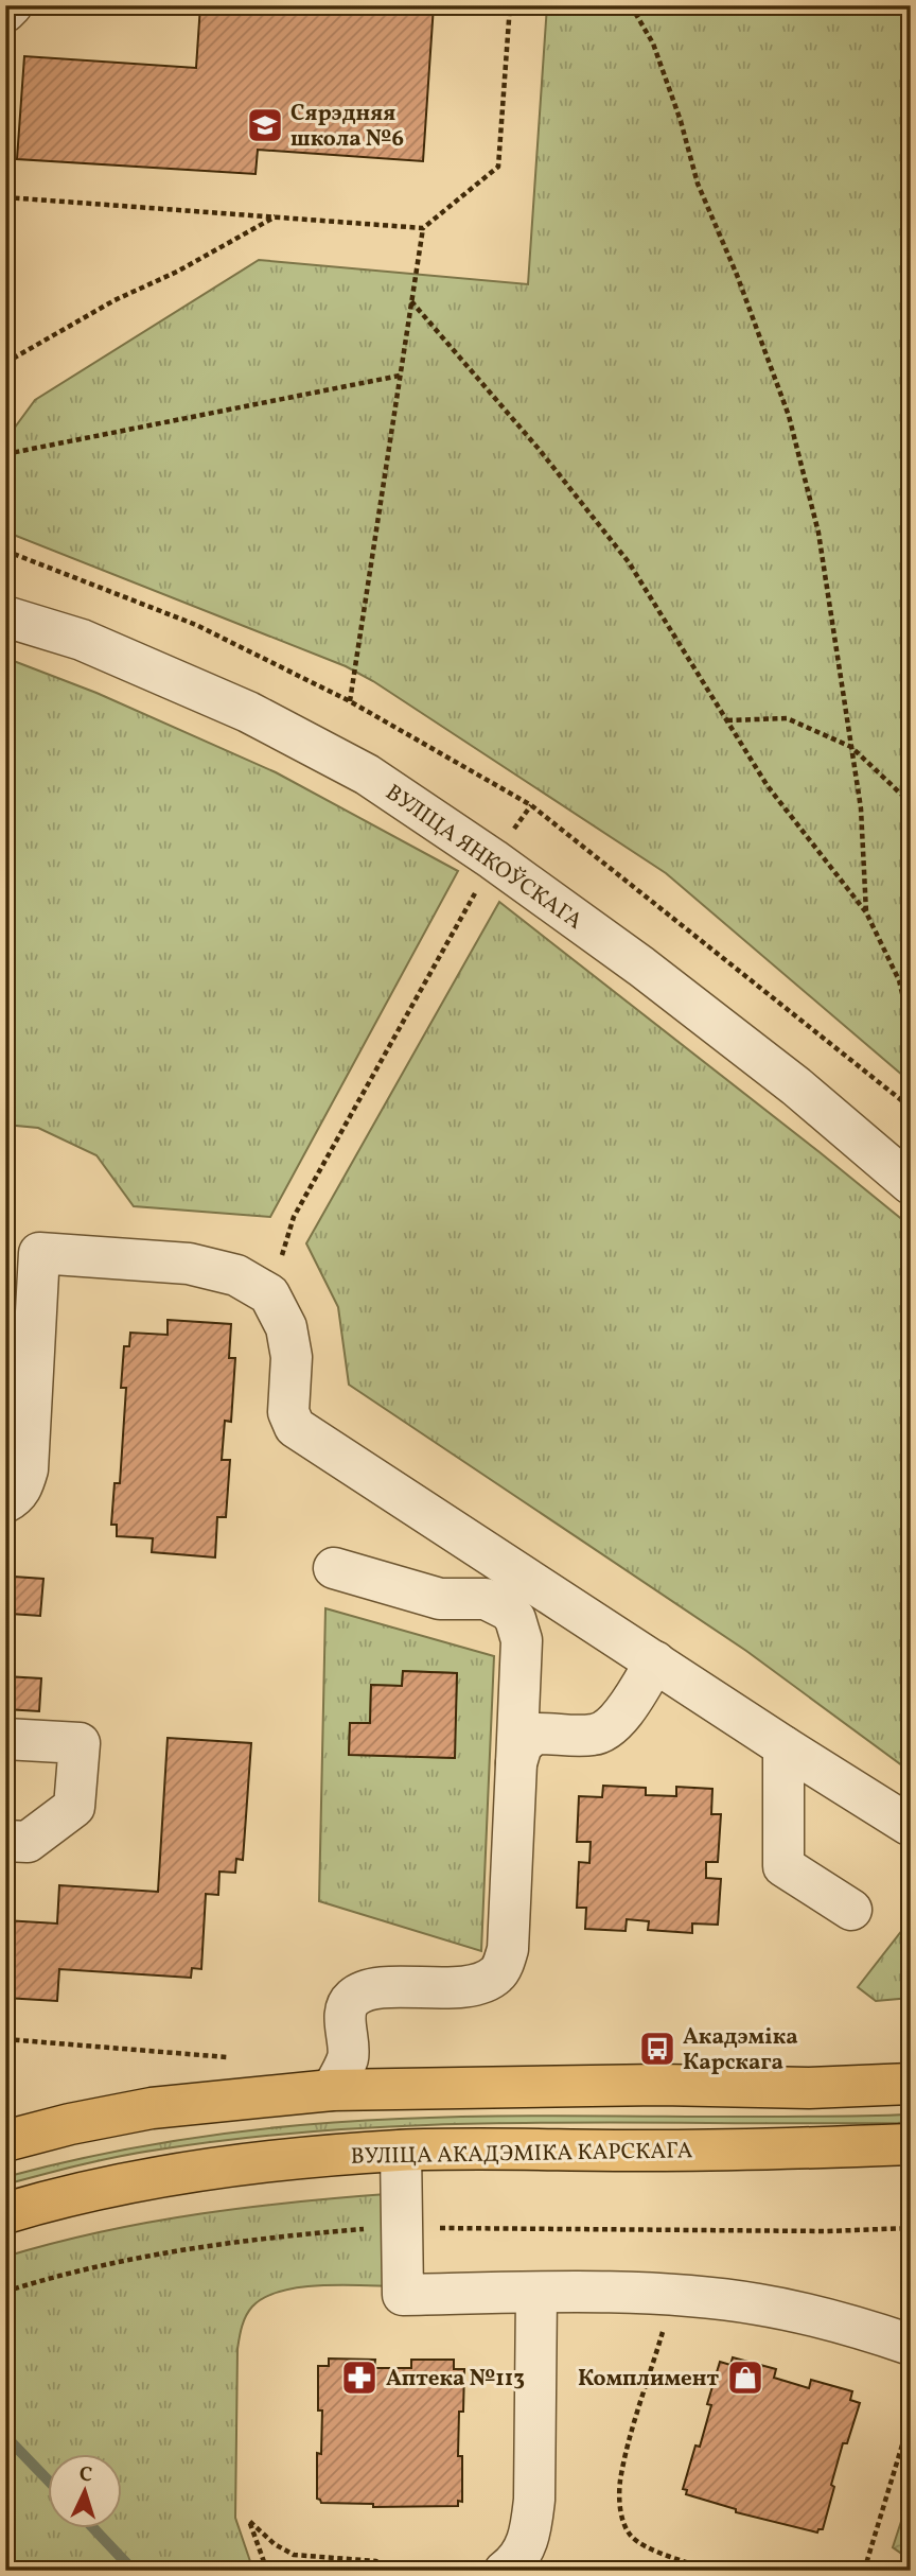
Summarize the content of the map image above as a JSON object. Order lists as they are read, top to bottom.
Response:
{
  "streets": {
    "main road": ["ВУЛІЦА АКАДЭМІКА КАРСКАГА"],
    "street": ["ВУЛІЦА ЯНКОЎСКАГА"]
  },
  "places": {
    "school or university": ["Сярэдняя школа №6"],
    "bus stop": ["Акадэміка Карскага"],
    "pharmacy": ["Аптека №113"],
    "shop": ["Комплимент"]
  },
  "north": "top"
}
